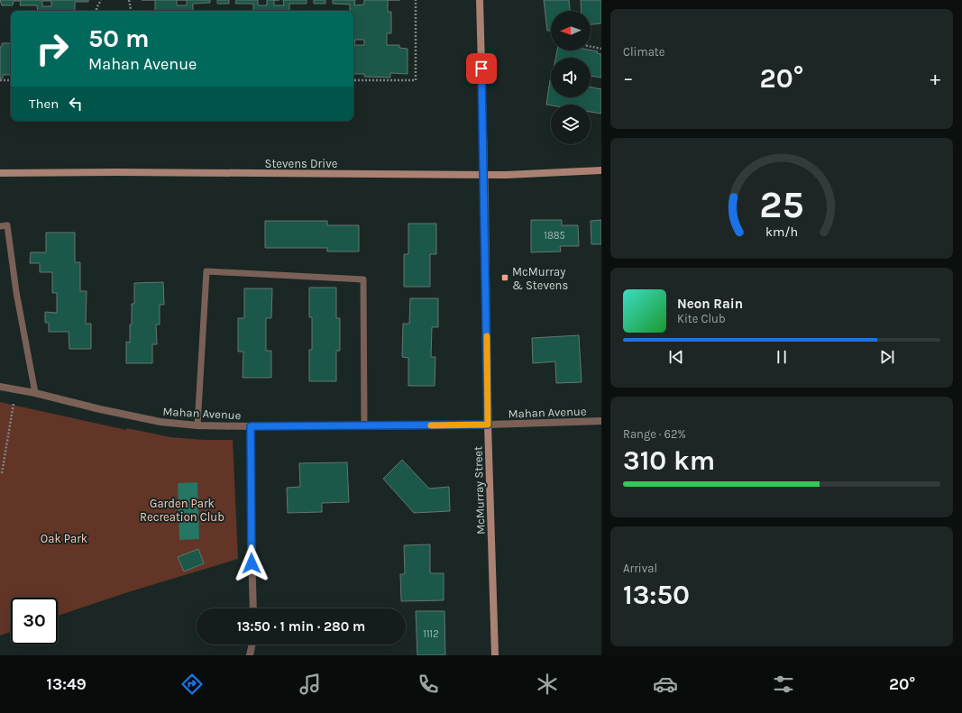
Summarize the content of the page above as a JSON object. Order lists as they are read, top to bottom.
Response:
{
  "streets": {
    "street": ["Stevens Drive", "Mahan Avenue", "McMurray Street"]
  },
  "crossings": [
    ["Stevens Drive", "McMurray Street"],
    ["Mahan Avenue", "McMurray Street"]
  ],
  "parks": ["Garden Park Recreation Club", "Oak Park"],
  "places": {
    "transit": ["McMurray & Stevens"]
  },
  "house_numbers": ["1885", "1112"],
  "north": "left",
  "page": {
    "tile": [
      "Climate",
      ["Range · 62%", "310 km"],
      ["Arrival", "13:50"]
    ],
    "turn": ["50 m", "Mahan Avenue"],
    "heat": ["−", "20°", "+"],
    "then": "Then",
    "song": ["Neon Rain", "Kite Club"],
    "limit": "30",
    "trip": "13:50 · 1 min · 280 m",
    "tabs": ["13:49", "20°"],
    "gauge": ["25", "km/h"]
  }
}
